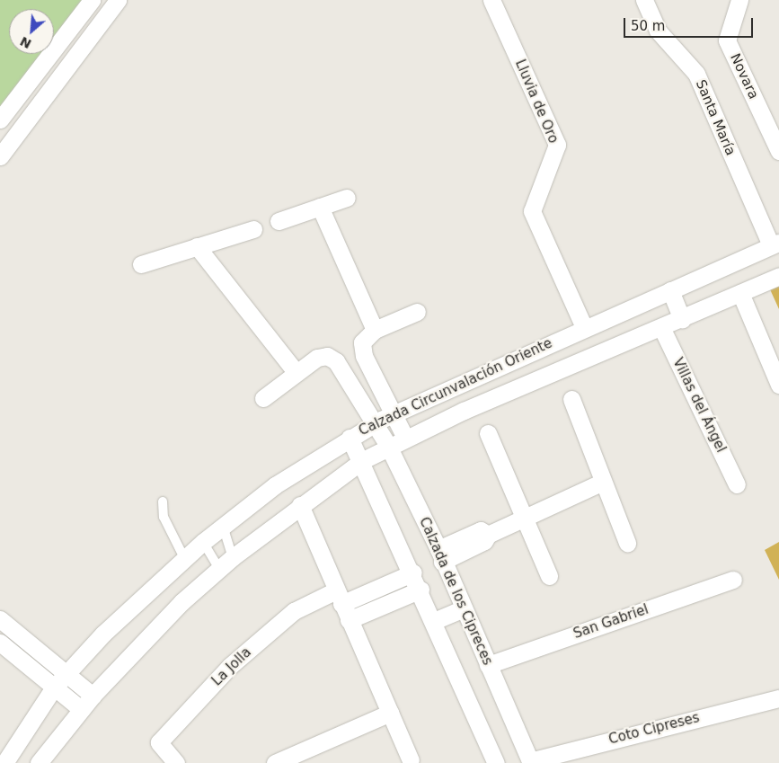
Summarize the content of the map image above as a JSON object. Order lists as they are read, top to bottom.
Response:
{
  "streets": {
    "street": [
      "Novara",
      "Lluvia de Oro",
      "Santa María",
      "Calzada Circunvalación Oriente",
      "Villas del Ángel",
      "Calzada de los Cipreces",
      "San Gabriel",
      "La Jolla",
      "Coto Cipreses"
    ]
  },
  "crossings": [
    ["Lluvia de Oro", "Calzada Circunvalación Oriente"],
    ["Santa María", "Calzada Circunvalación Oriente"],
    ["Calzada Circunvalación Oriente", "Villas del Ángel"],
    ["Calzada Circunvalación Oriente", "Calzada de los Cipreces"],
    ["Calzada de los Cipreces", "San Gabriel"],
    ["Calzada de los Cipreces", "Coto Cipreses"]
  ],
  "scale_bar": "50 m",
  "north": "bottom left"
}
